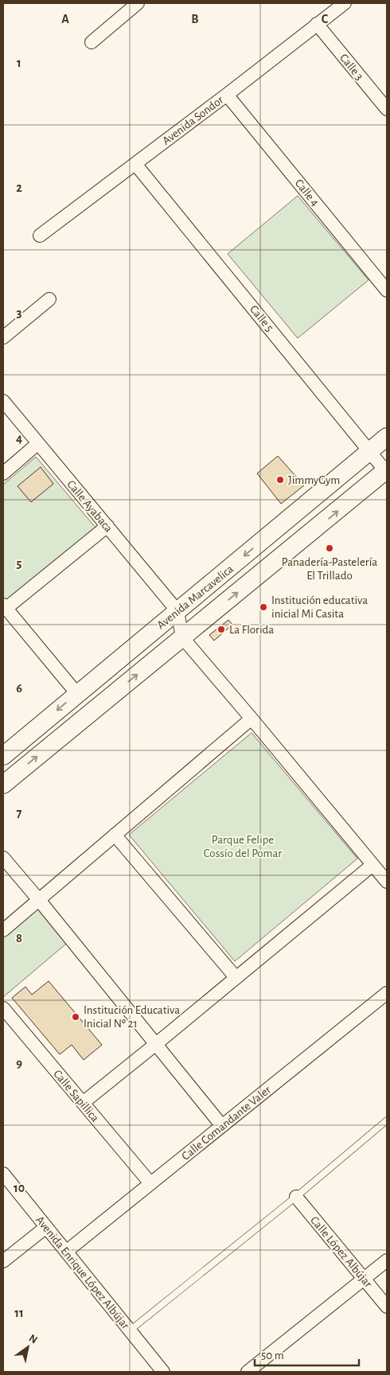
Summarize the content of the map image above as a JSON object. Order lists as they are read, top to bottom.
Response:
{
  "streets": {
    "street": [
      "Calle 3",
      "Avenida Sondor",
      "Calle 4",
      "Calle 5",
      "Calle Ayabaca",
      "Avenida Marcavelica",
      "Calle Sapillica",
      "Calle Comandante Valer",
      "Calle López Albújar",
      "Avenida Enrique López Albújar"
    ]
  },
  "crossings": [
    ["Calle 3", "Avenida Sondor"],
    ["Avenida Sondor", "Calle 4"],
    ["Avenida Sondor", "Calle 5"],
    ["Calle 5", "Avenida Marcavelica"],
    ["Calle Ayabaca", "Avenida Marcavelica"],
    ["Calle Sapillica", "Calle Comandante Valer"],
    ["Calle Comandante Valer", "Avenida Enrique López Albújar"]
  ],
  "parks": ["Parque Felipe Cossío del Pomar"],
  "places": [
    "JimmyGym",
    "Panadería-Pastelería El Trillado",
    "Institución educativa inicial Mi Casita",
    "La Florida",
    "Institución Educativa Inicial Nº 21"
  ],
  "scale_bar": "50 m",
  "north": "top right",
  "grid": {
    "columns": ["A", "B", "C"],
    "rows": [
      "1",
      "2",
      "3",
      "4",
      "5",
      "6",
      "7",
      "8",
      "9",
      "10",
      "11"
    ]
  }
}
